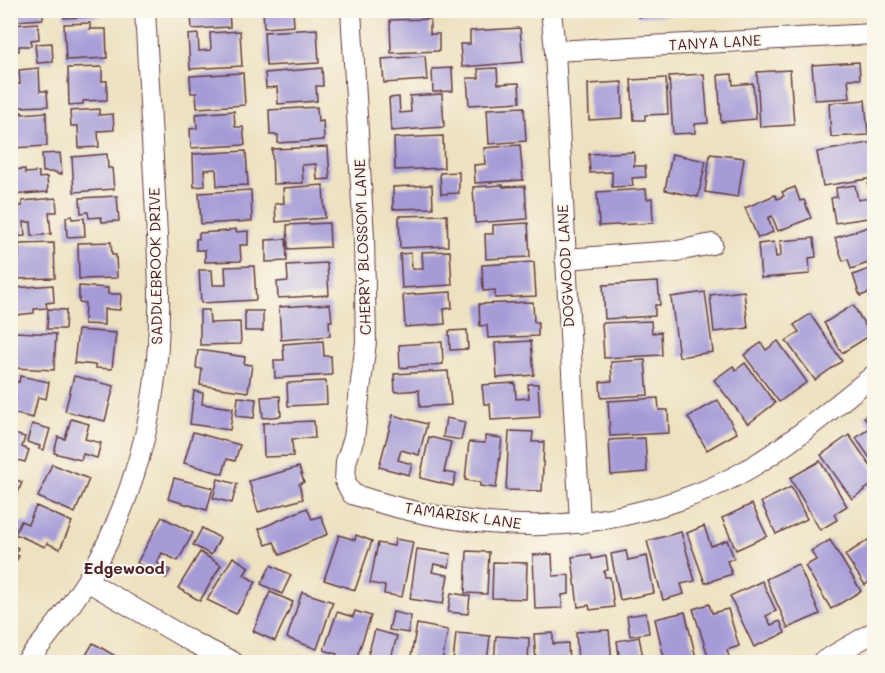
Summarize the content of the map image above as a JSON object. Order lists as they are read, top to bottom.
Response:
{
  "streets": {
    "street": [
      "TANYA LANE",
      "CHERRY BLOSSOM LANE",
      "SADDLEBROOK DRIVE",
      "DOGWOOD LANE",
      "TAMARISK LANE"
    ]
  },
  "crossings": [
    ["TANYA LANE", "DOGWOOD LANE"],
    ["CHERRY BLOSSOM LANE", "TAMARISK LANE"],
    ["DOGWOOD LANE", "TAMARISK LANE"]
  ],
  "districts": ["Edgewood"]
}
